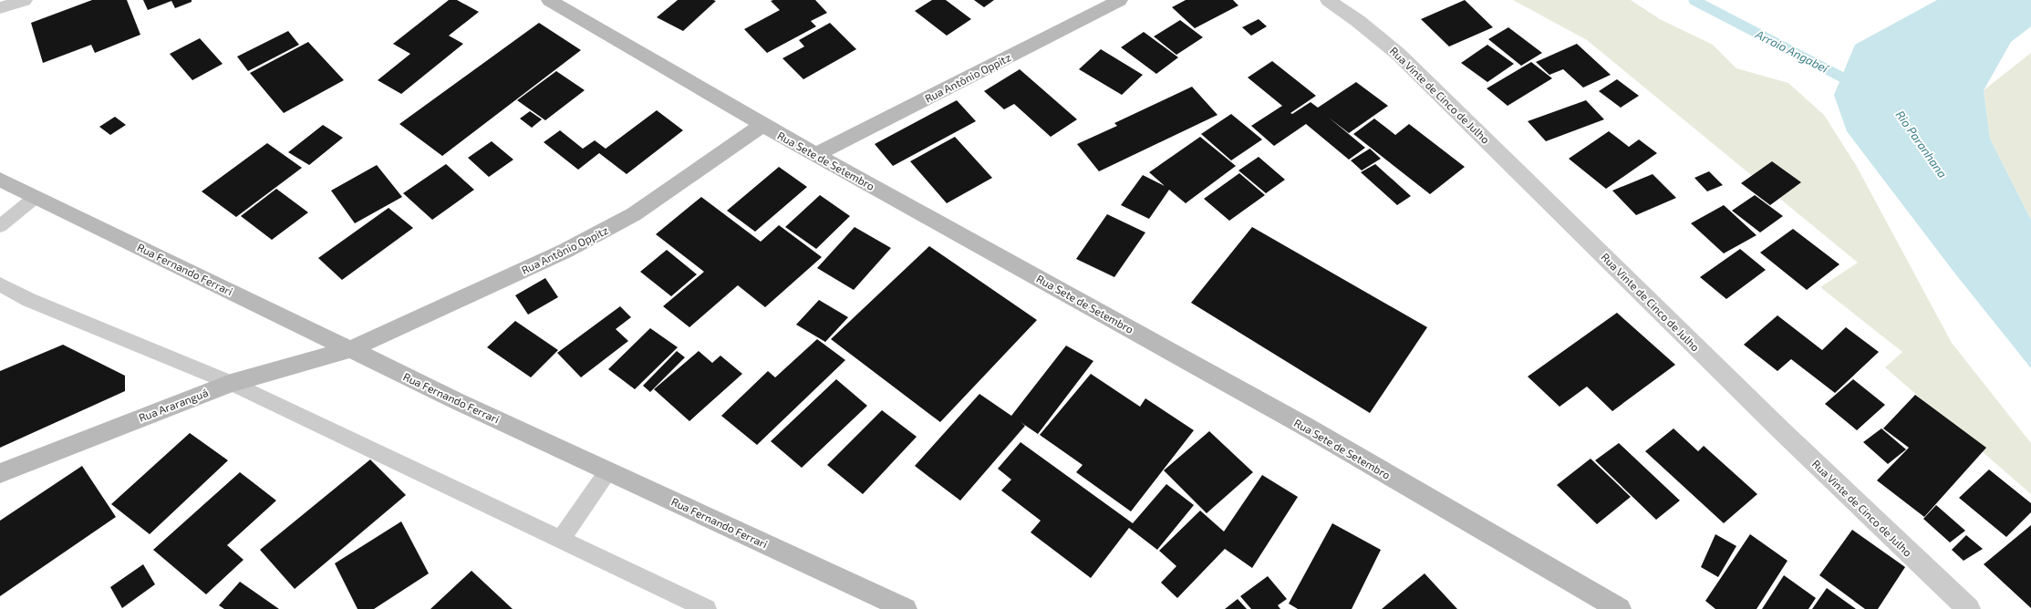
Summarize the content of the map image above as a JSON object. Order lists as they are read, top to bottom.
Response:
{
  "streets": {
    "main road": [
      "Rua Antônio Oppitz",
      "Rua Sete de Setembro",
      "Rua Fernando Ferrari",
      "Rua Araranguá"
    ],
    "street": ["Rua Vinte de Cinco de Julho"]
  },
  "crossings": [
    ["Rua Antônio Oppitz", "Rua Sete de Setembro"],
    ["Rua Antônio Oppitz", "Rua Fernando Ferrari"],
    ["Rua Antônio Oppitz", "Rua Araranguá"],
    ["Rua Fernando Ferrari", "Rua Araranguá"]
  ],
  "water": ["Arroio Angabeí", "Rio Paranhana"]
}
